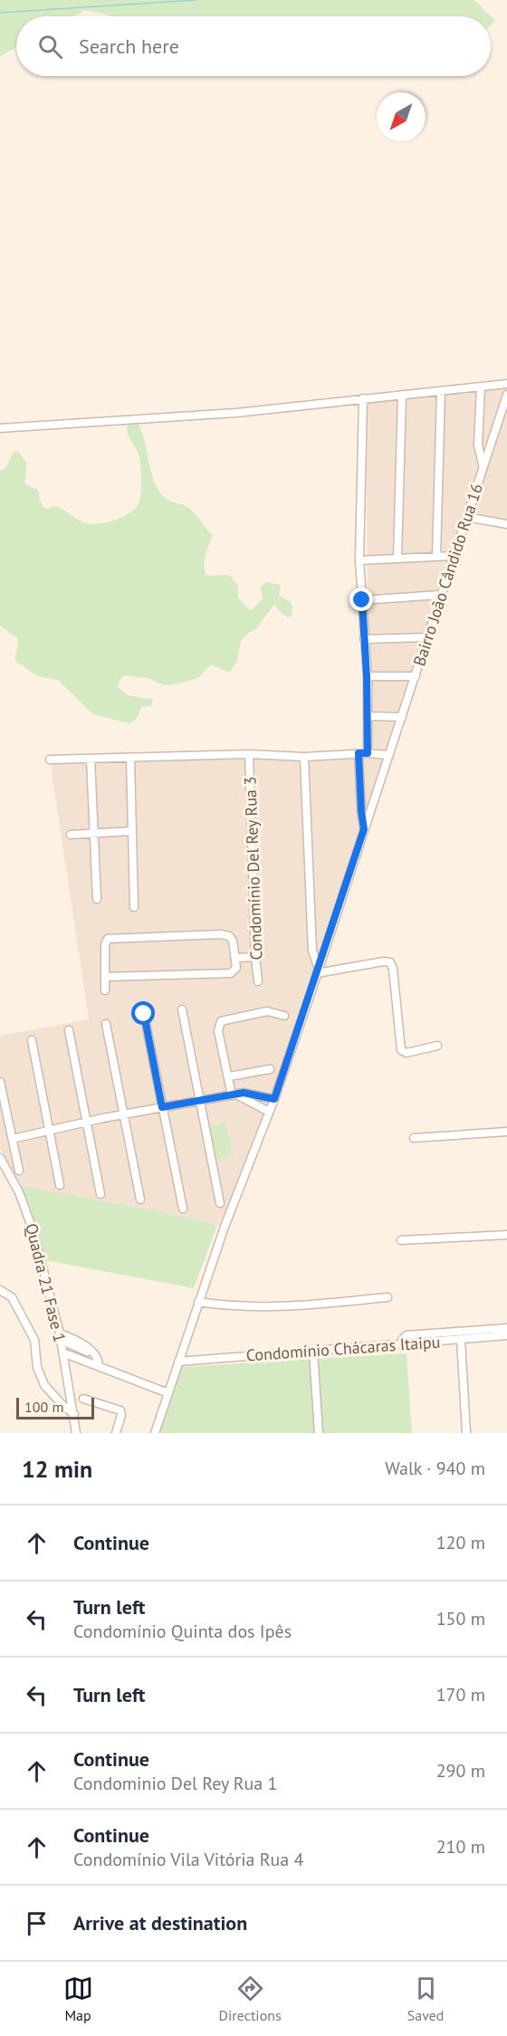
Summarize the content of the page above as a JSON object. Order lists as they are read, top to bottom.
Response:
{
  "streets": {
    "street": [
      "Bairro João Cândido Rua 16",
      "Condomínio Del Rey Rua 3",
      "Quadra 21 Fase 1",
      "Condomínio Chácaras Itaipu"
    ]
  },
  "crossings": [
    ["Bairro João Cândido Rua 16", "Condomínio Chácaras Itaipu"]
  ],
  "scale_bar": "100 m",
  "north": "bottom left",
  "page": {
    "search": "Search here",
    "scale": "100 m",
    "heading": ["12 min", "Walk · 940 m"],
    "list": [
      ["Continue", "120 m"],
      ["Turn left", "Condomínio Quinta dos Ipês", "150 m"],
      ["Turn left", "170 m"],
      ["Continue", "Condominio Del Rey Rua 1", "290 m"],
      ["Continue", "Condomínio Vila Vitória Rua 4", "210 m"],
      "Arrive at destination"
    ],
    "nav": ["Map", "Directions", "Saved"]
  }
}
